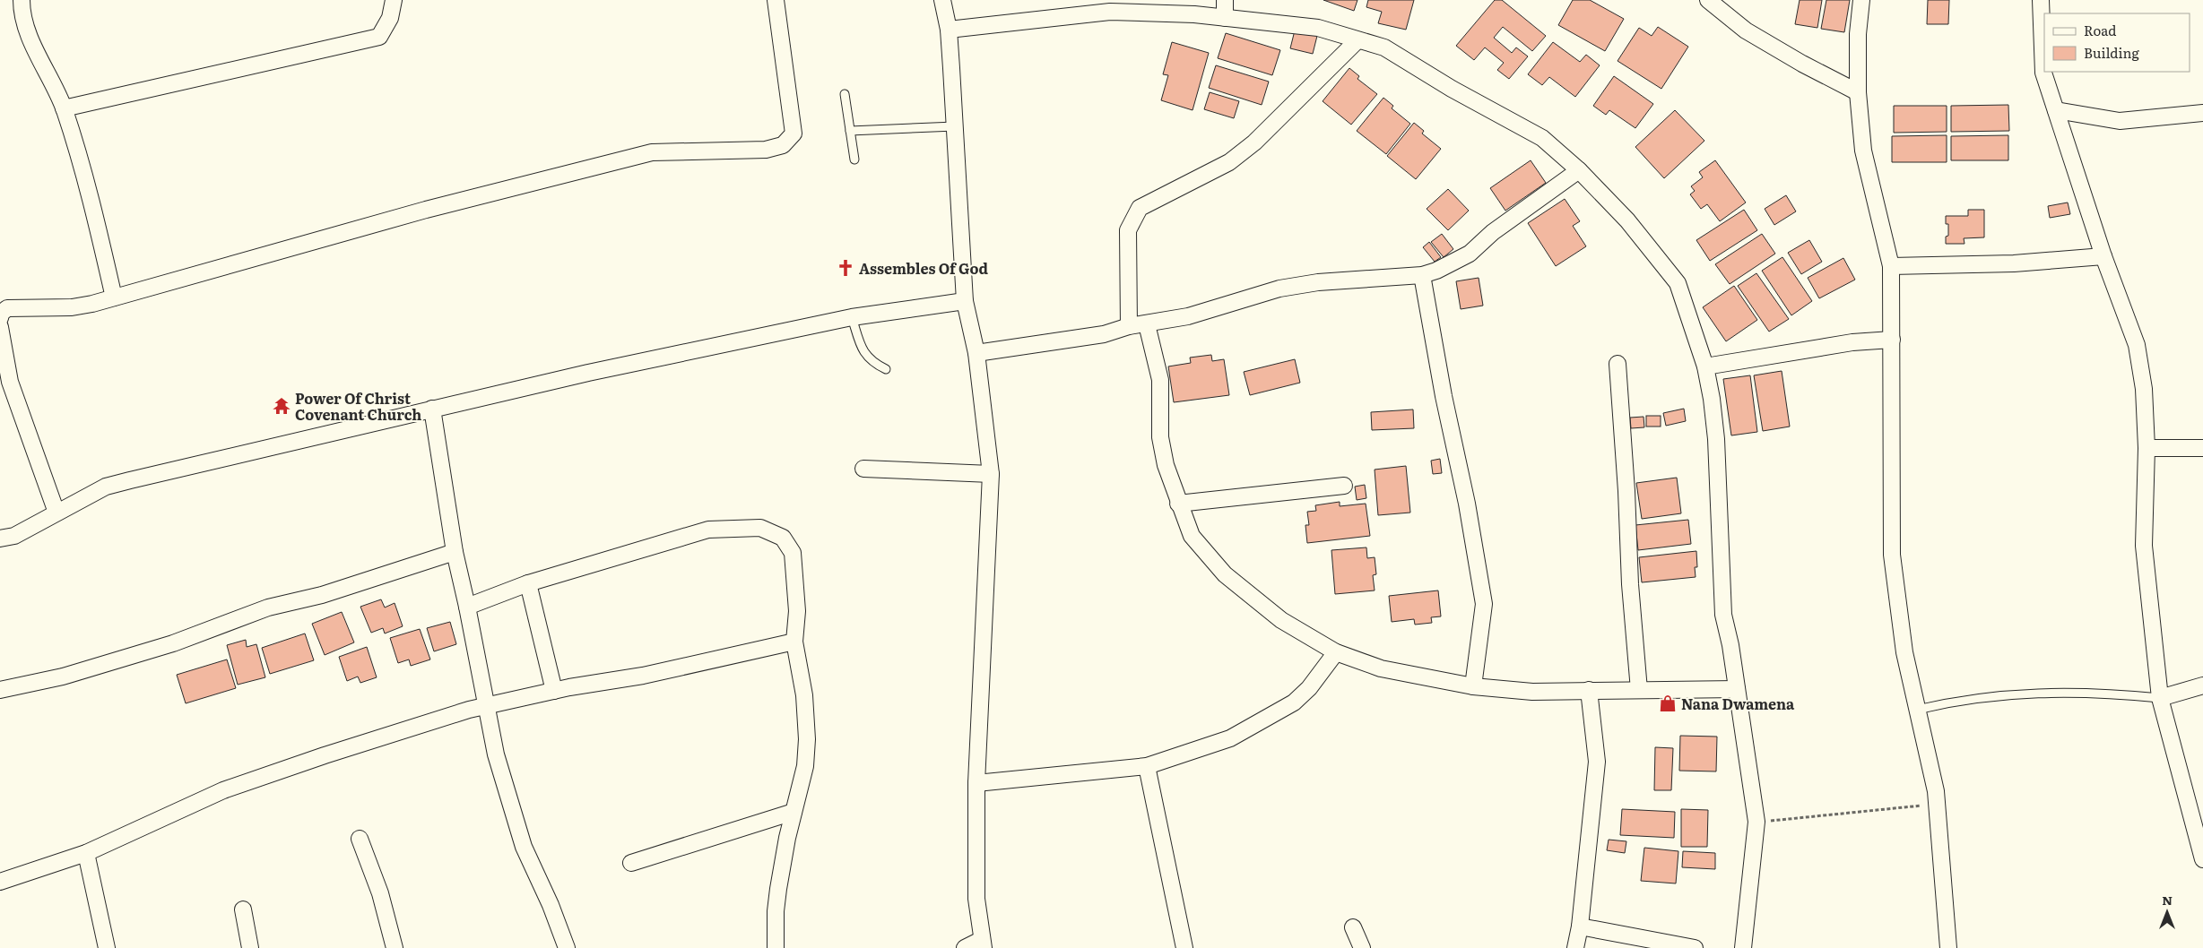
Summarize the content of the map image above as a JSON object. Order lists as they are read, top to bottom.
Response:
{
  "places": {
    "church": ["Assembles Of God"],
    "temple": ["Power Of Christ Covenant Church"],
    "shop": ["Nana Dwamena"]
  },
  "legend": ["Road", "Building"],
  "north": "top"
}
